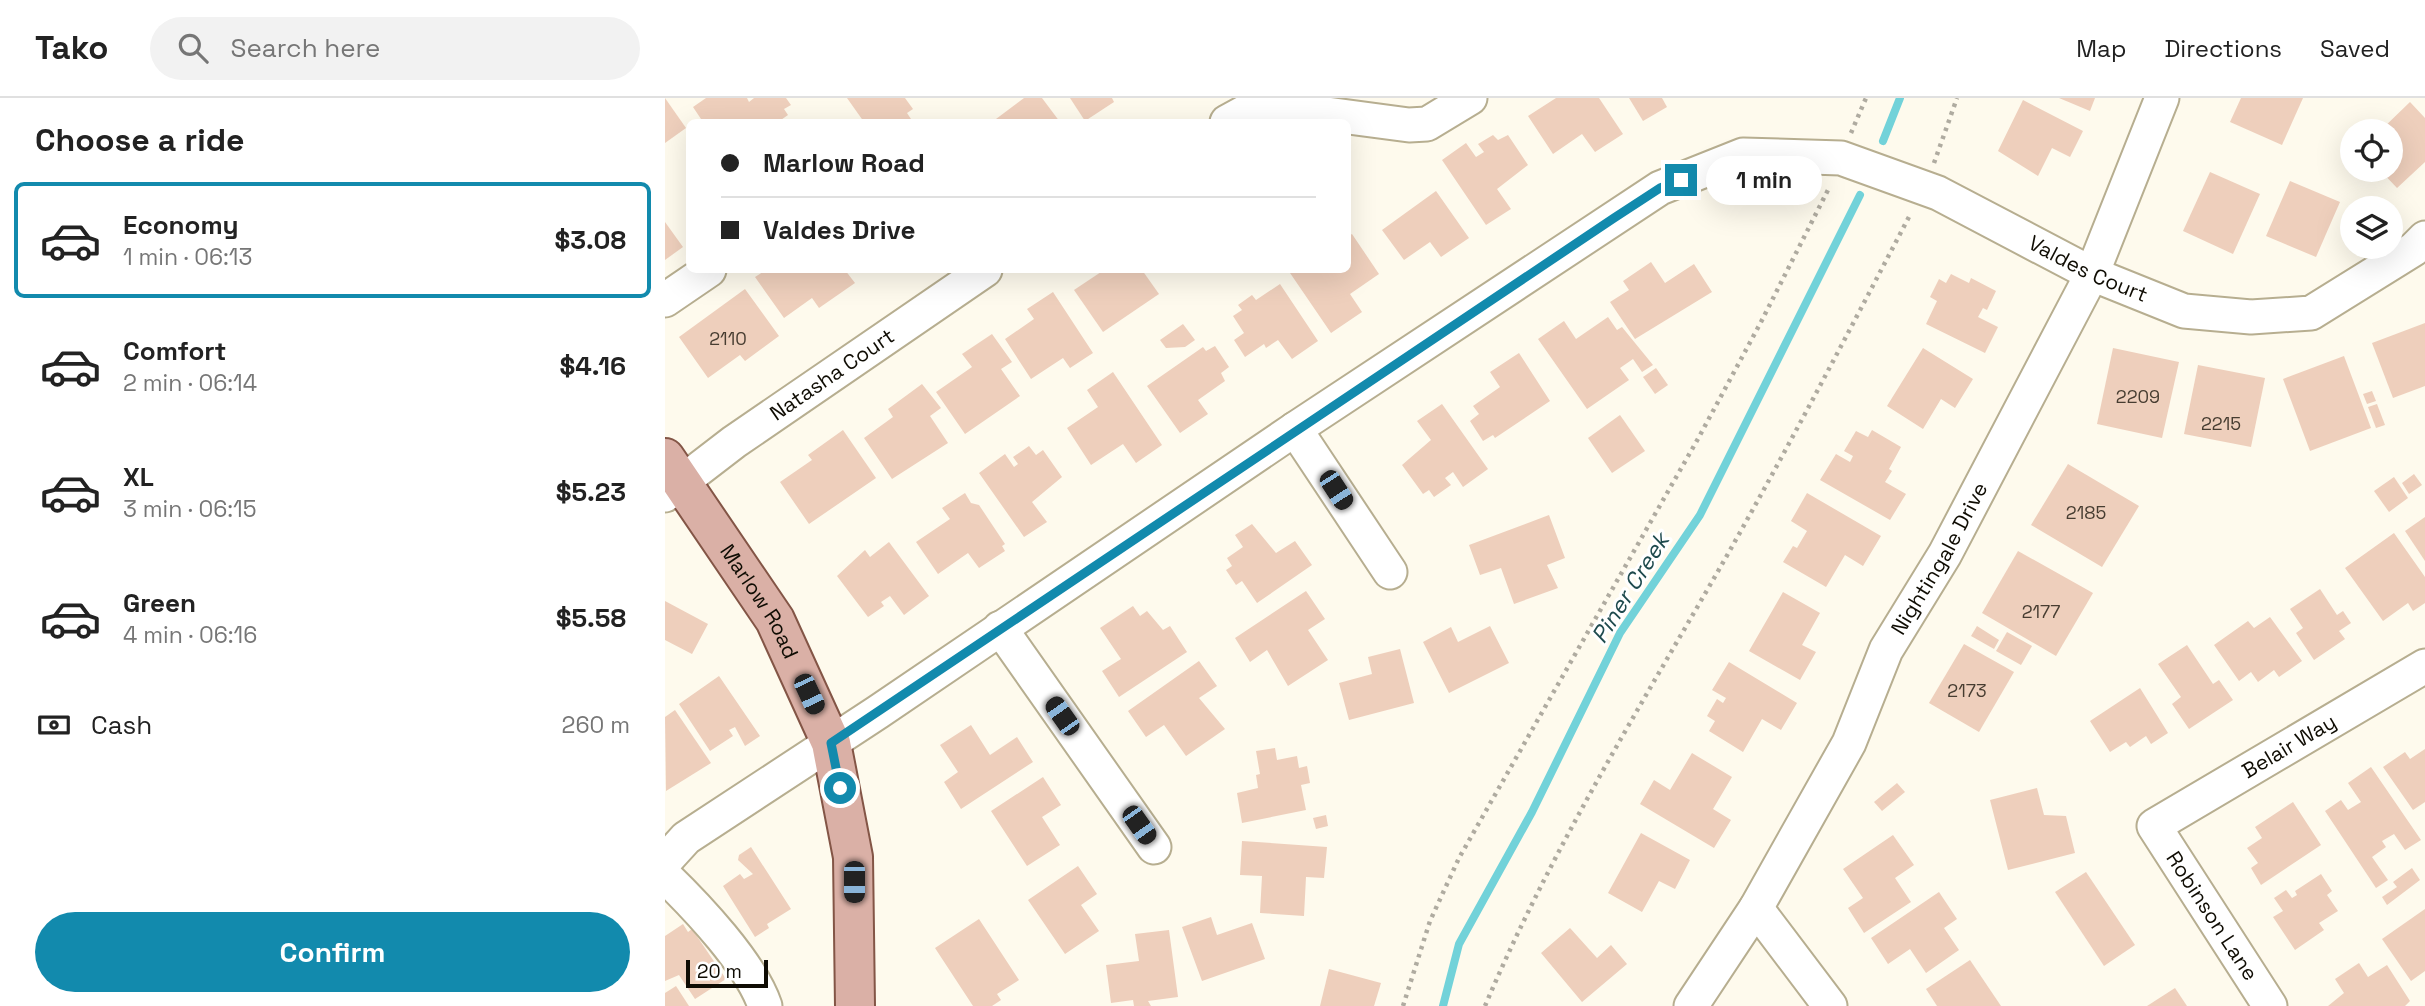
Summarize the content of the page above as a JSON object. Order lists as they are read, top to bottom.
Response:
{
  "streets": {
    "main road": ["Marlow Road"],
    "street": [
      "Valdes Court",
      "Natasha Court",
      "Nightingale Drive",
      "Belair Way",
      "Robinson Lane"
    ]
  },
  "crossings": [
    ["Valdes Court", "Nightingale Drive"],
    ["Natasha Court", "Marlow Road"],
    ["Belair Way", "Robinson Lane"]
  ],
  "water": ["Piner Creek"],
  "house_numbers": [
    "2110",
    "2209",
    "2215",
    "2185",
    "2177",
    "2173"
  ],
  "scale_bar": "20 m",
  "page": {
    "header": "Tako",
    "search": "Search here",
    "nav": ["Map", "Directions", "Saved"],
    "heading": "Choose a ride",
    "banner": ["Marlow Road", "Valdes Drive"],
    "bubble": "1 min",
    "list": [
      {
        "name": "Economy",
        "note": "1 min · 06:13",
        "value": "$3.08"
      },
      {
        "name": "Comfort",
        "note": "2 min · 06:14",
        "value": "$4.16"
      },
      {
        "name": "XL",
        "note": "3 min · 06:15",
        "value": "$5.23"
      },
      {
        "name": "Green",
        "note": "4 min · 06:16",
        "value": "$5.58"
      }
    ],
    "pay": ["Cash", "260 m"],
    "buttons": "Confirm",
    "scale": "20 m"
  }
}
